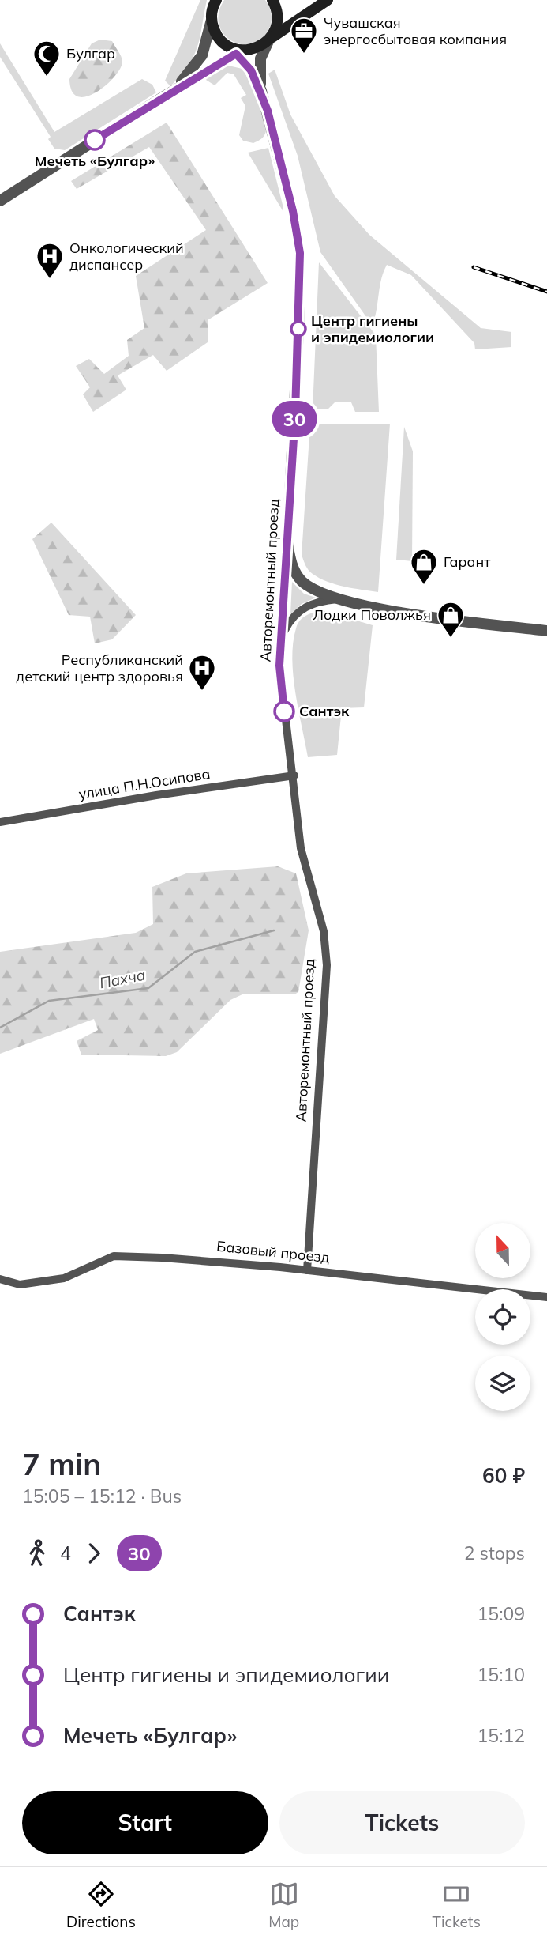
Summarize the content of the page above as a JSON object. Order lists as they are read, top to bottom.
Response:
{
  "streets": {
    "street": ["Авторемонтный проезд", "улица П.Н.Осипова", "Базовый проезд"]
  },
  "crossings": [
    ["Авторемонтный проезд", "улица П.Н.Осипова"],
    ["Авторемонтный проезд", "Базовый проезд"]
  ],
  "water": ["Пахча"],
  "places": {
    "office": ["Чувашская энергосбытовая компания"],
    "mosque": ["Булгар"],
    "other": ["Мечеть «Булгар»", "Центр гигиены и эпидемиологии", "Сантэк"],
    "hospital": ["Онкологический диспансер", "Республиканский детский центр здоровья"],
    "shop": ["Гарант", "Лодки Поволжья"]
  },
  "lines": ["bus line 30"],
  "north": "top",
  "page": {
    "on_map": "30",
    "heading": ["7 min", "15:05 – 15:12 · Bus", "60 ₽"],
    "legs": ["4", "30", "2 stops"],
    "list": [
      {
        "name": "Сантэк",
        "value": "15:09"
      },
      {
        "name": "Центр гигиены и эпидемиологии",
        "value": "15:10"
      },
      {
        "name": "Мечеть «Булгар»",
        "value": "15:12"
      }
    ],
    "buttons": ["Start", "Tickets"],
    "tabs": ["Directions", "Map", "Tickets"]
  }
}
